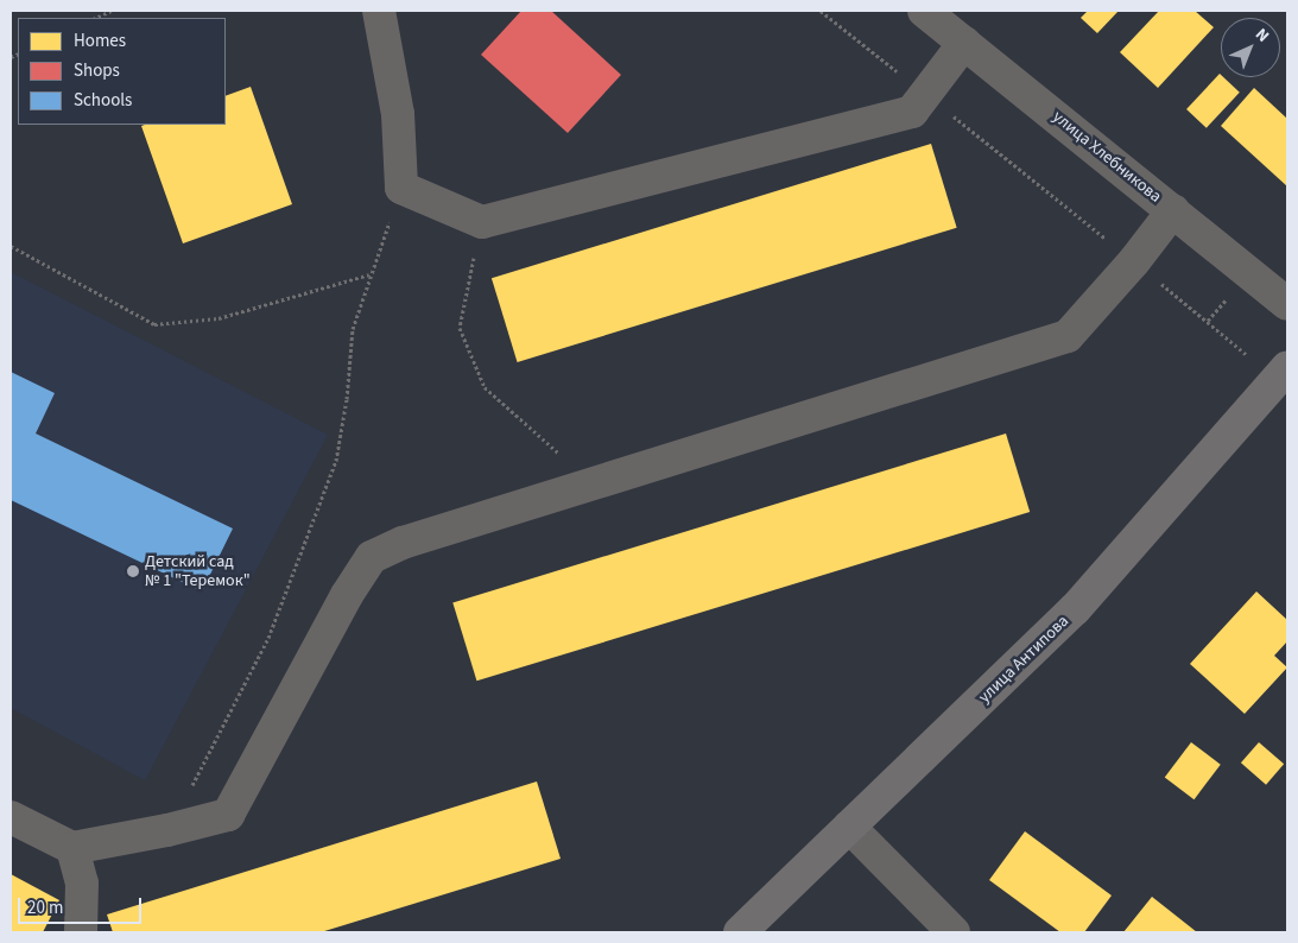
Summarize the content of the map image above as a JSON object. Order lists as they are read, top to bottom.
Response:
{
  "streets": {
    "main road": ["улица Антипова"],
    "street": ["улица Хлебникова"]
  },
  "places": ["Детский сад № 1 \"Теремок\""],
  "legend": ["Homes", "Shops", "Schools"],
  "scale_bar": "20 m",
  "north": "top right"
}
